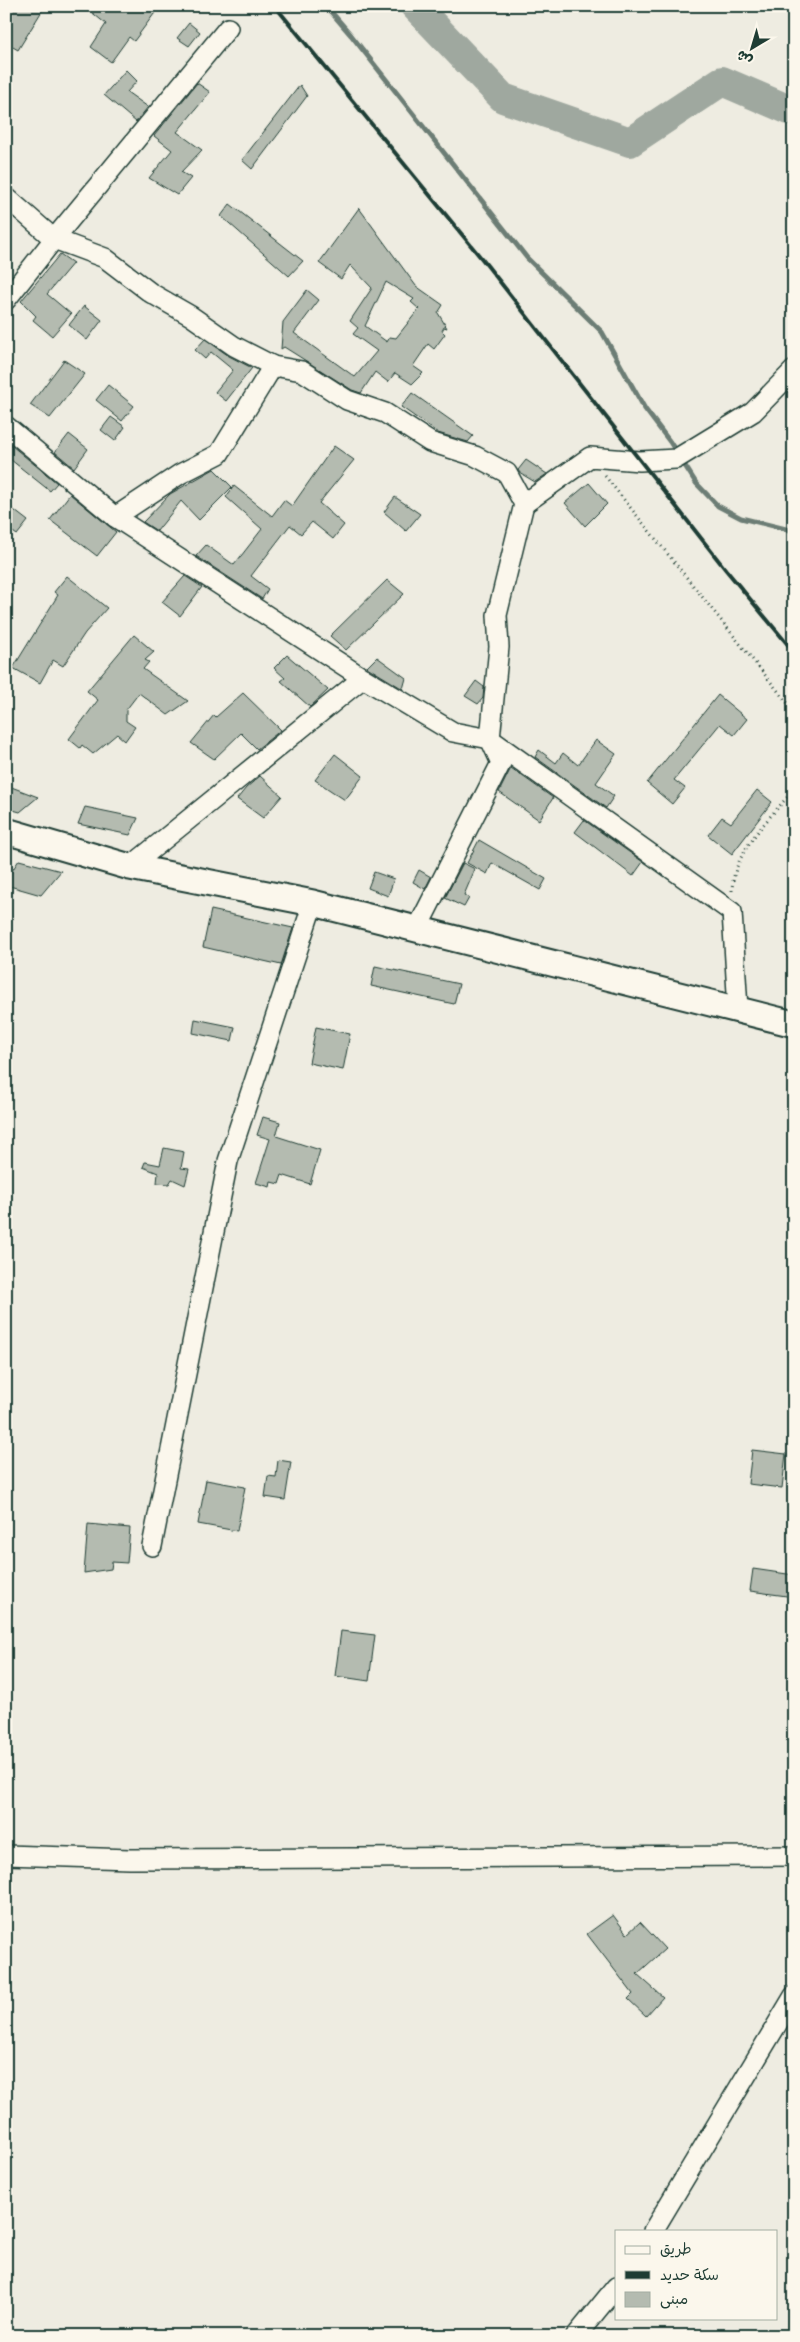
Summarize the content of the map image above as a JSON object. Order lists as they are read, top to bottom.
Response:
{
  "legend": ["طريق", "سكة حديد", "مبنى"],
  "north": "bottom left"
}
